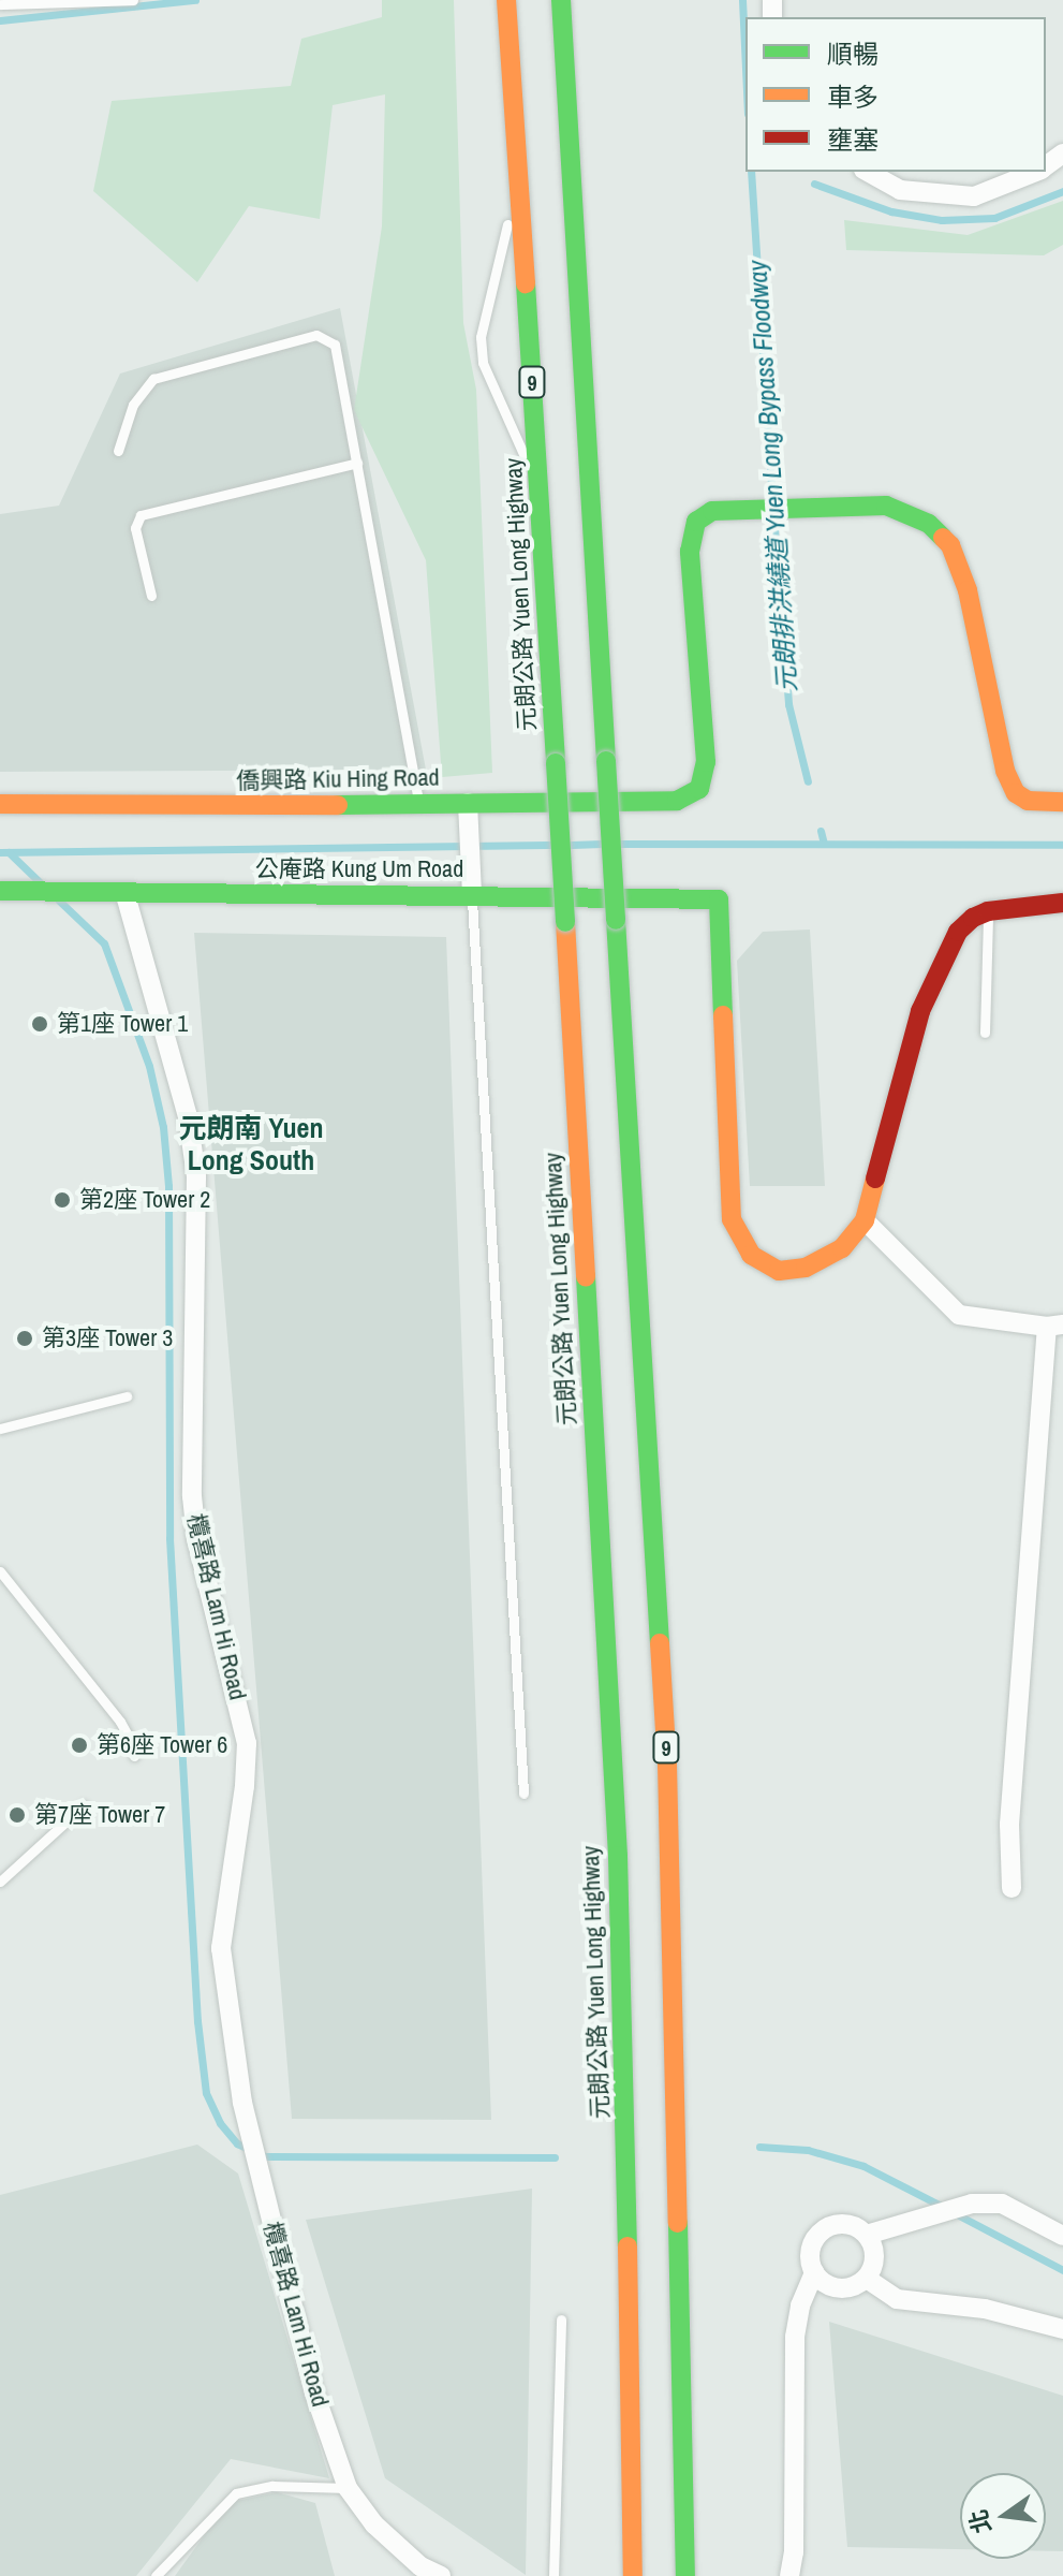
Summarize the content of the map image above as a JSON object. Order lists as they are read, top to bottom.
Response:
{
  "streets": {
    "main road": [
      "9",
      "元朗公路 Yuen Long Highway",
      "僑興路 Kiu Hing Road",
      "公庵路 Kung Um Road"
    ],
    "street": ["欖喜路 Lam Hi Road"]
  },
  "crossings": [
    ["公庵路 Kung Um Road", "欖喜路 Lam Hi Road"]
  ],
  "districts": ["元朗南 Yuen Long South"],
  "water": ["元朗排洪繞道 Yuen Long Bypass Floodway"],
  "places": [
    "第1座 Tower 1",
    "第2座 Tower 2",
    "第3座 Tower 3",
    "第6座 Tower 6",
    "第7座 Tower 7"
  ],
  "legend": ["順暢", "車多", "壅塞"],
  "north": "left"
}
